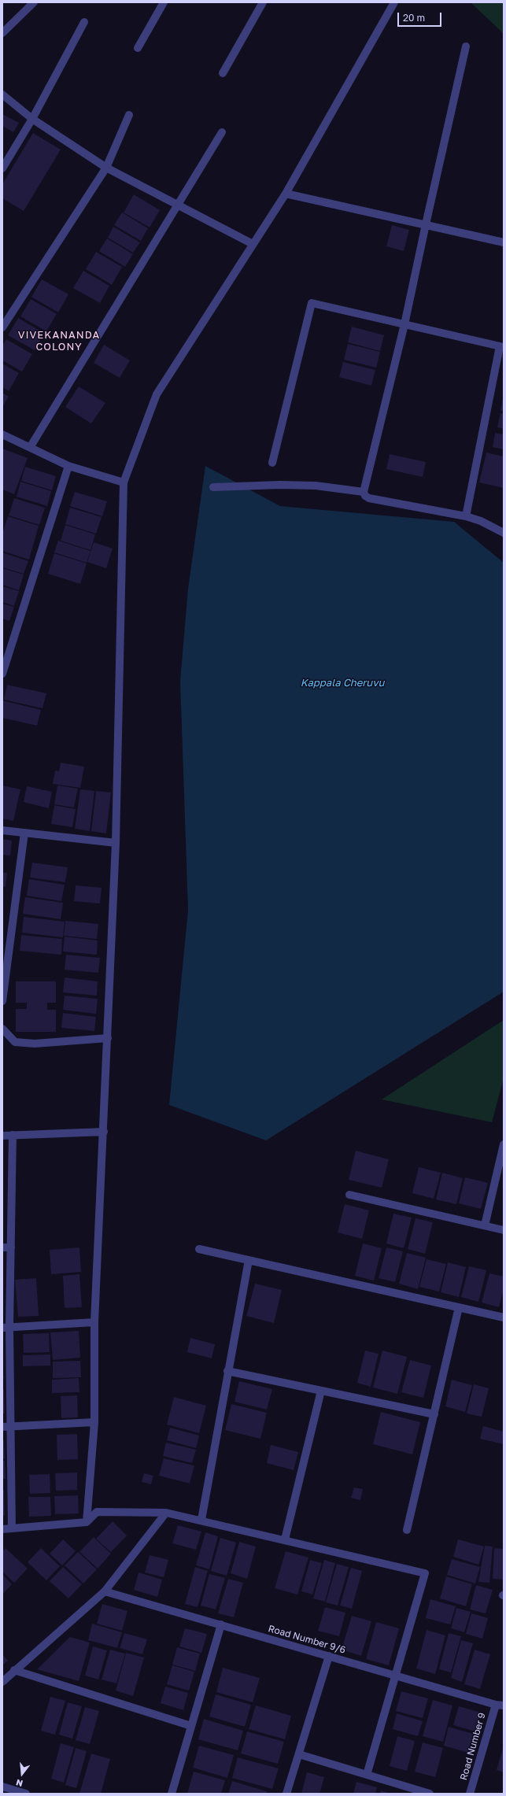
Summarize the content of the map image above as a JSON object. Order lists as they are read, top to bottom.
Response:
{
  "streets": {
    "street": ["Road Number 9/6", "Road Number 9"]
  },
  "crossings": [
    ["Road Number 9/6", "Road Number 9"]
  ],
  "districts": ["VIVEKANANDA COLONY"],
  "water": ["Kappala Cheruvu"],
  "scale_bar": "20 m",
  "north": "bottom"
}
